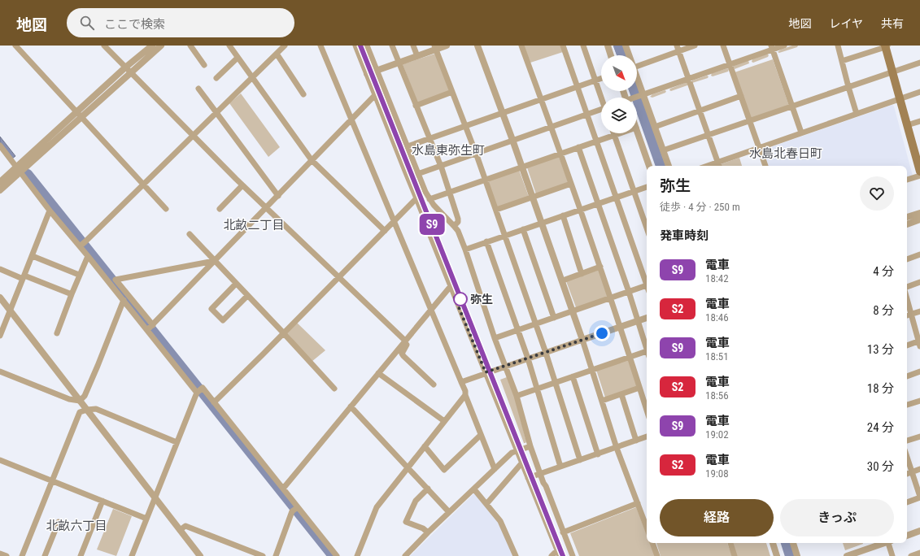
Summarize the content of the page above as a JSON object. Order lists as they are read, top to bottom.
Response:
{
  "districts": [
    "水島東弥生町",
    "水島北春日町",
    "北畝二丁目",
    "北畝六丁目"
  ],
  "places": ["弥生"],
  "north": "bottom right",
  "page": {
    "header": "地図",
    "search": "ここで検索",
    "nav": ["地図", "レイヤ", "共有"],
    "on_map": "S9",
    "heading": [
      ["弥生", "徒歩 · 4 分 · 250 m"],
      "発車時刻"
    ],
    "list": [
      {
        "mark": "S9",
        "name": "電車",
        "note": "18:42",
        "value": "4 分"
      },
      {
        "mark": "S2",
        "name": "電車",
        "note": "18:46",
        "value": "8 分"
      },
      {
        "mark": "S9",
        "name": "電車",
        "note": "18:51",
        "value": "13 分"
      },
      {
        "mark": "S2",
        "name": "電車",
        "note": "18:56",
        "value": "18 分"
      },
      {
        "mark": "S9",
        "name": "電車",
        "note": "19:02",
        "value": "24 分"
      },
      {
        "mark": "S2",
        "name": "電車",
        "note": "19:08",
        "value": "30 分"
      }
    ],
    "buttons": ["経路", "きっぷ"]
  }
}
